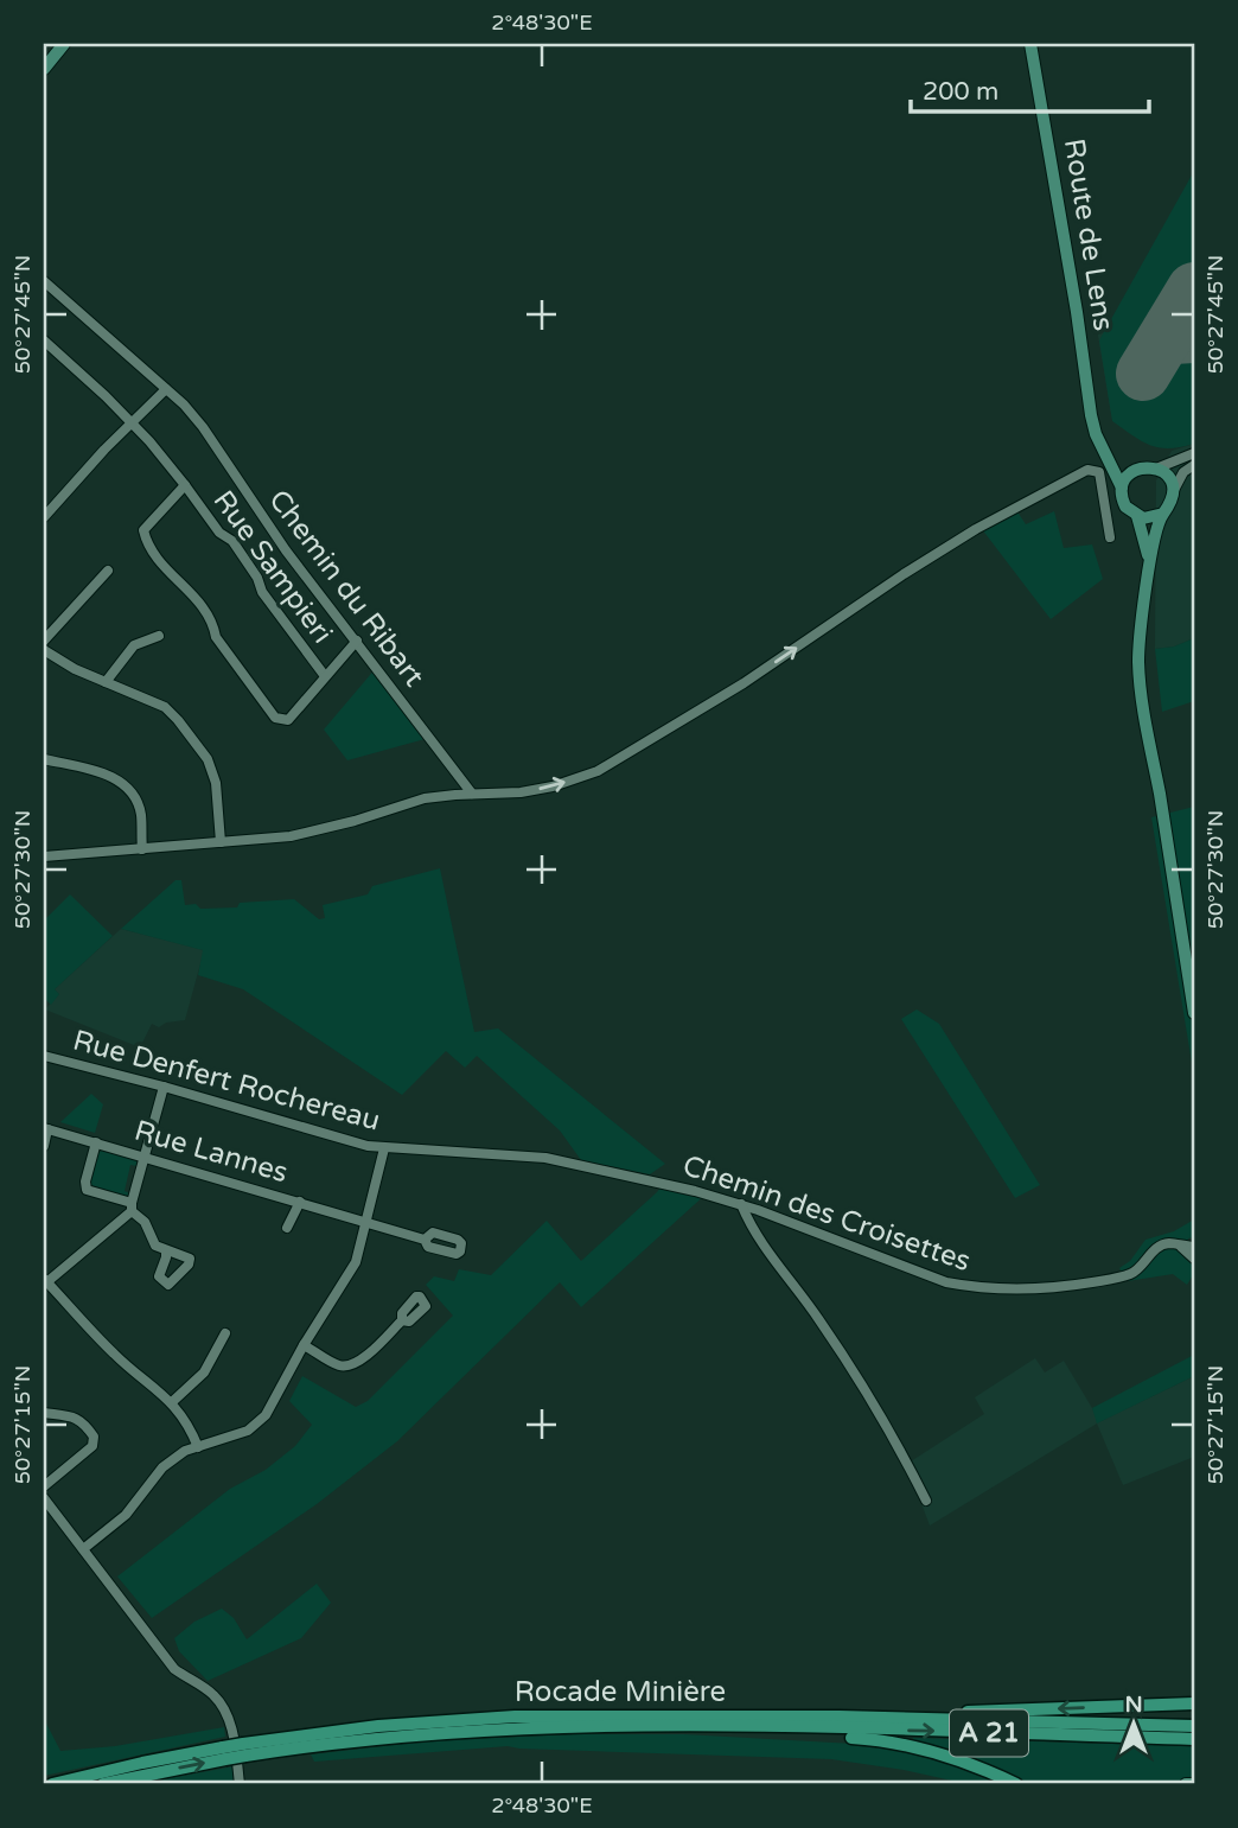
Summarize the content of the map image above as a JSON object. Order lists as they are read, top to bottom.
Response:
{
  "streets": {
    "highway": ["Rocade Minière", "A 21"],
    "main road": ["Route de Lens"],
    "street": [
      "Rue Sampieri",
      "Chemin du Ribart",
      "Rue Denfert Rochereau",
      "Rue Lannes",
      "Chemin des Croisettes"
    ]
  },
  "crossings": [
    ["Rue Sampieri", "Chemin du Ribart"],
    ["Rue Denfert Rochereau", "Chemin des Croisettes"]
  ],
  "scale_bar": "200 m",
  "north": "top",
  "coordinates": [
    "2°48'30\"E",
    "50°27'45\"N",
    "50°27'30\"N",
    "50°27'15\"N"
  ]
}
